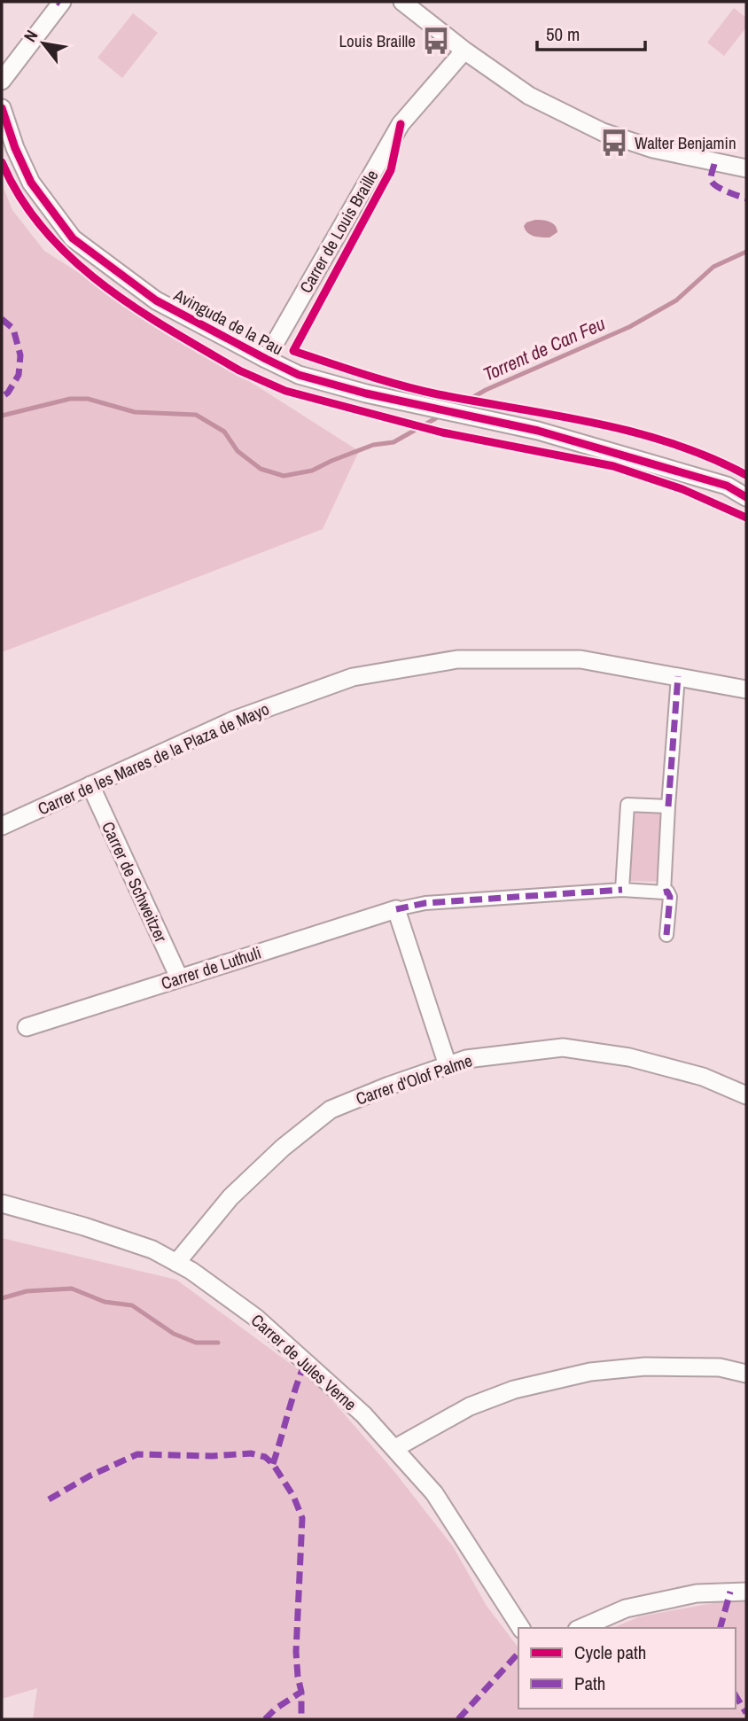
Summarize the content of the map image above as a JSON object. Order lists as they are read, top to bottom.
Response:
{
  "streets": {
    "street": [
      "Carrer de Louis Braille",
      "Avinguda de la Pau",
      "Carrer de les Mares de la Plaza de Mayo",
      "Carrer de Schweitzer",
      "Carrer de Luthuli",
      "Carrer d'Olof Palme",
      "Carrer de Jules Verne"
    ]
  },
  "crossings": [
    ["Carrer de Louis Braille", "Avinguda de la Pau"],
    ["Carrer de les Mares de la Plaza de Mayo", "Carrer de Schweitzer"],
    ["Carrer de Schweitzer", "Carrer de Luthuli"],
    ["Carrer d'Olof Palme", "Carrer de Jules Verne"]
  ],
  "water": ["Torrent de Can Feu"],
  "places": {
    "bus stop": ["Louis Braille", "Walter Benjamin"]
  },
  "legend": ["Cycle path", "Path"],
  "scale_bar": "50 m",
  "north": "top left"
}
